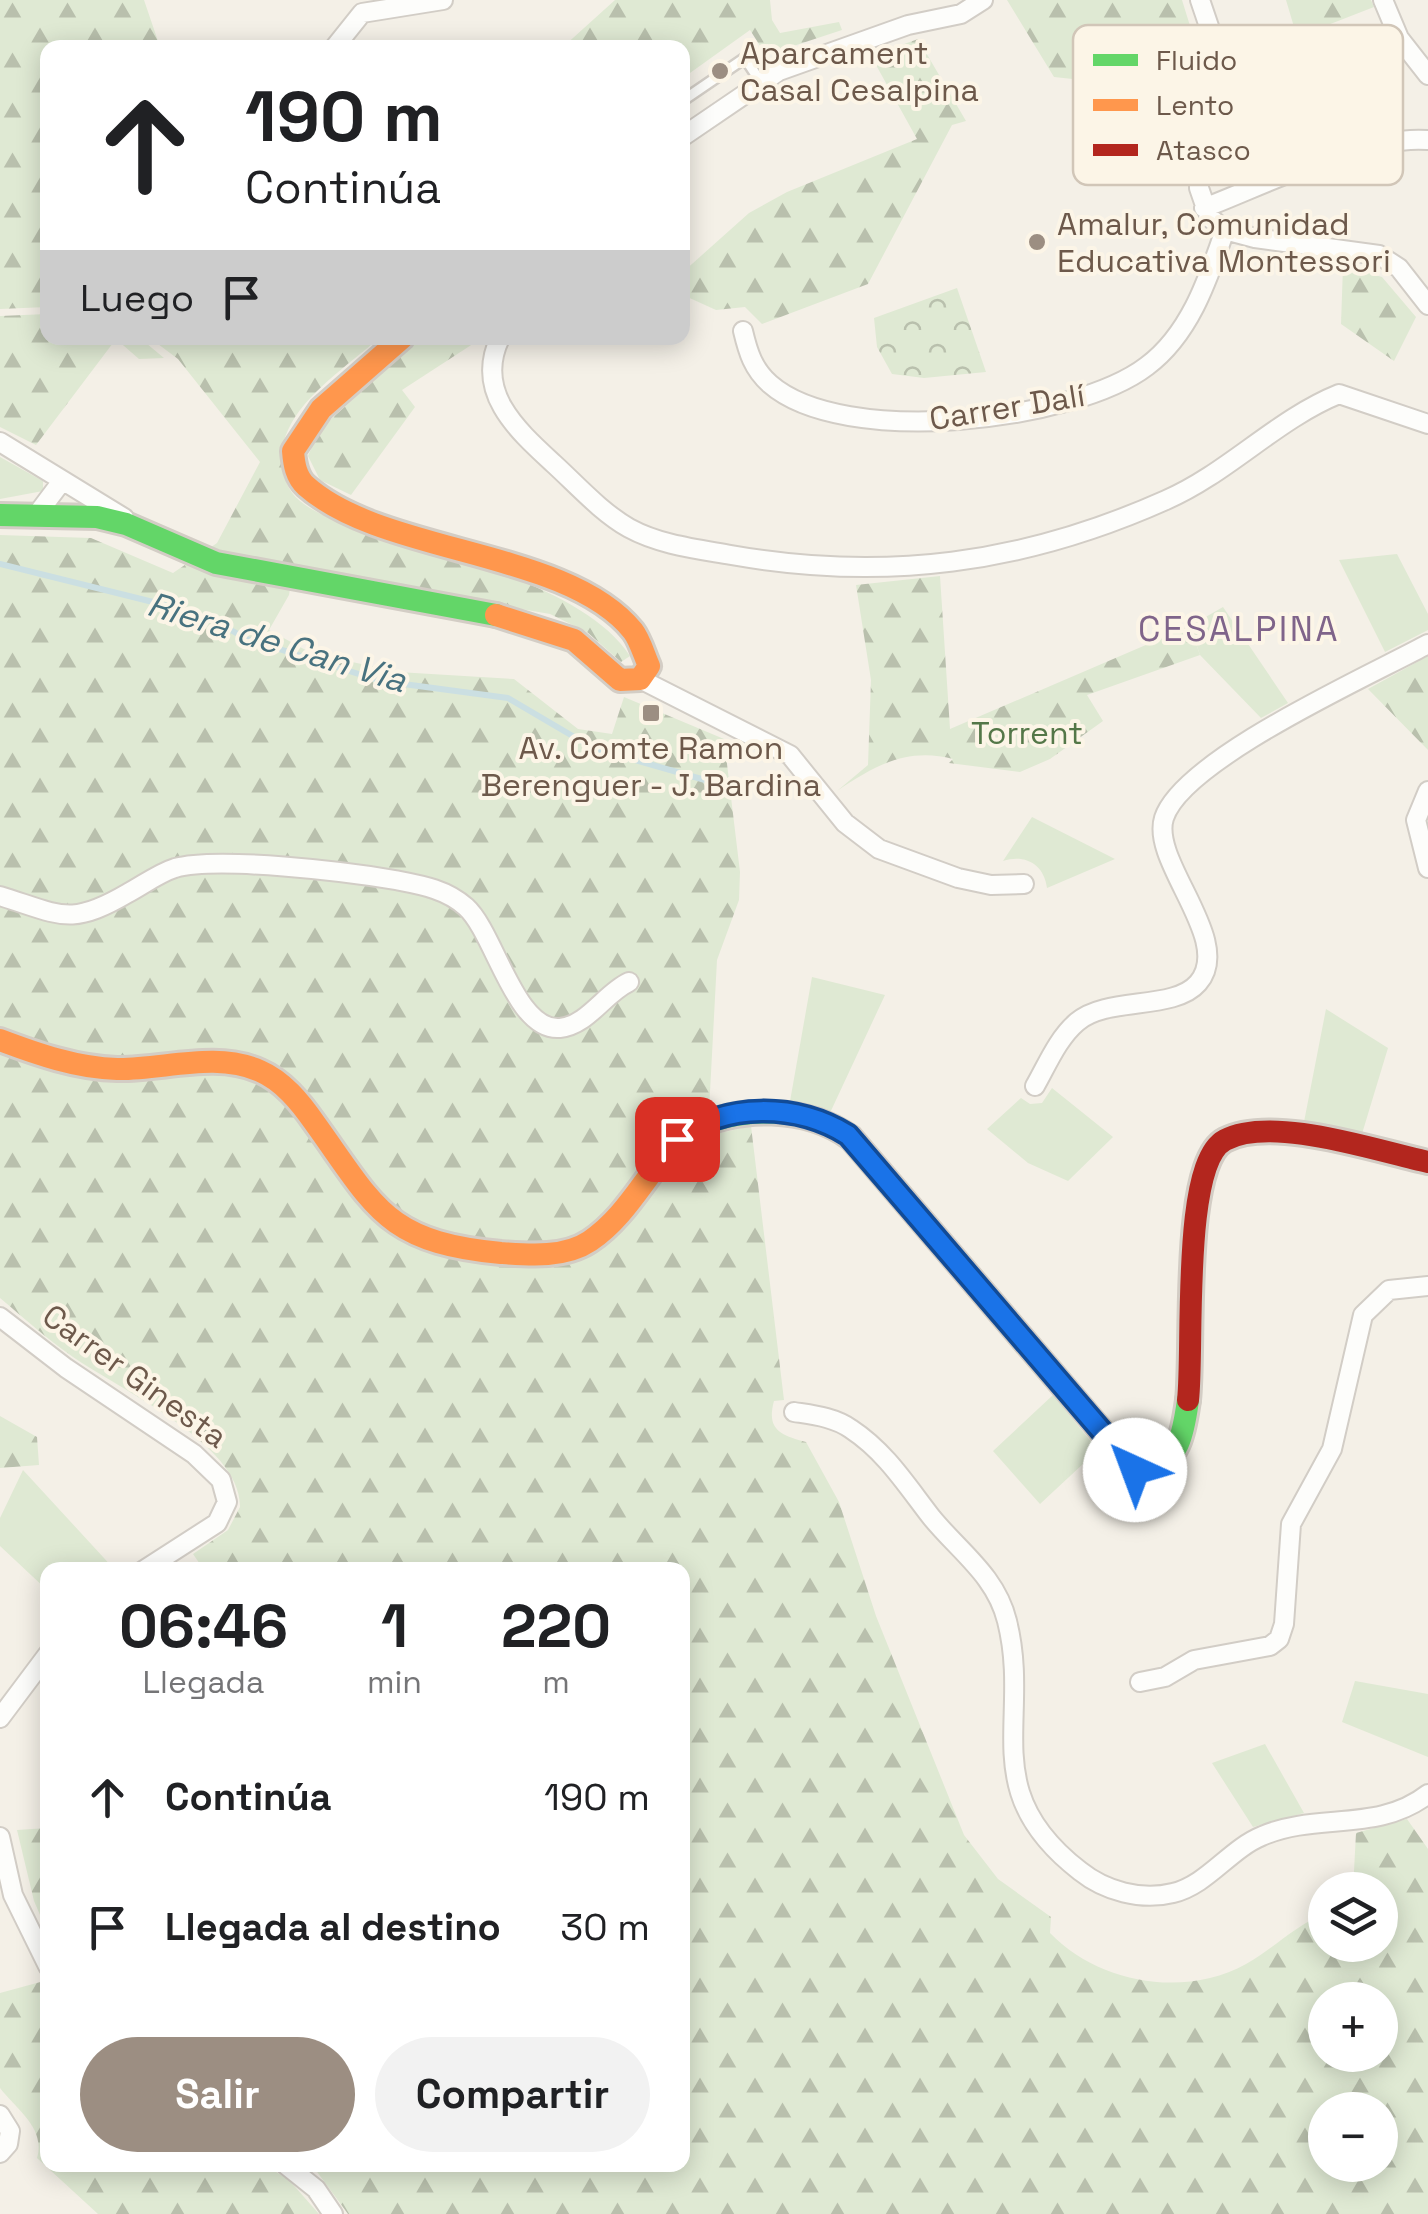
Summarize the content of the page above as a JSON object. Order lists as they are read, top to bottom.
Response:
{
  "streets": {
    "street": ["Carrer Dalí", "Carrer Ginesta"]
  },
  "districts": ["CESALPINA"],
  "water": ["Riera de Can Via"],
  "parks": ["Torrent"],
  "places": {
    "other": ["Aparcament Casal Cesalpina", "Amalur, Comunidad Educativa Montessori"],
    "transit": ["Av. Comte Ramon Berenguer - J. Bardina"]
  },
  "legend": ["Fluido", "Lento", "Atasco"],
  "page": {
    "turn": ["190 m", "Continúa"],
    "then": "Luego",
    "eta": [
      "06:46",
      "Llegada",
      "1",
      "min",
      "220",
      "m"
    ],
    "list": [
      {
        "name": "Continúa",
        "value": "190 m"
      },
      {
        "name": "Llegada al destino",
        "value": "30 m"
      }
    ],
    "map_buttons": ["+", "−"],
    "buttons": ["Salir", "Compartir"]
  }
}
